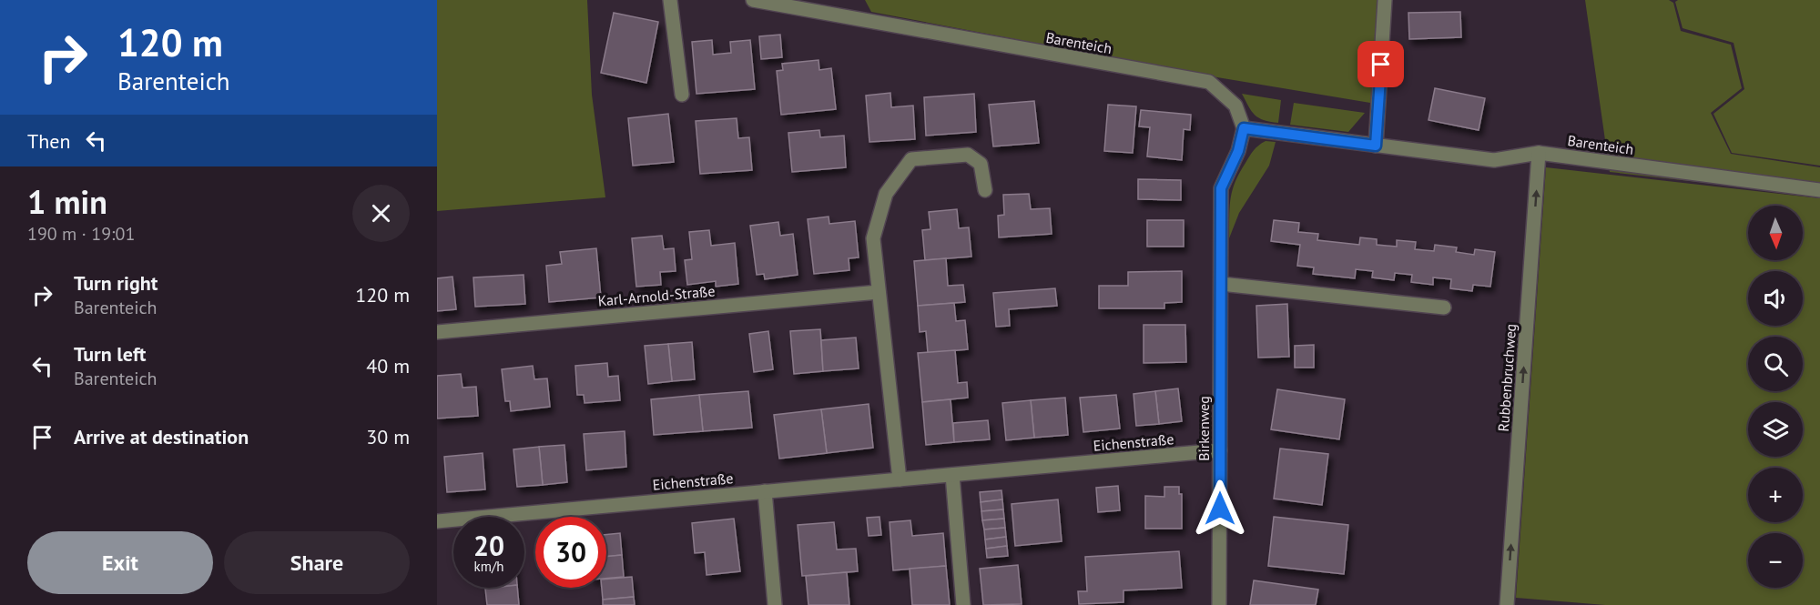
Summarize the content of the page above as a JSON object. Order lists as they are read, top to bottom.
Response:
{
  "streets": {
    "street": [
      "Barenteich",
      "Karl-Arnold-Straße",
      "Rubbenbruchweg",
      "Birkenweg",
      "Eichenstraße"
    ]
  },
  "crossings": [
    ["Barenteich", "Rubbenbruchweg"],
    ["Barenteich", "Birkenweg"],
    ["Birkenweg", "Eichenstraße"]
  ],
  "one_way": ["Rubbenbruchweg"],
  "north": "bottom",
  "page": {
    "turn": ["120 m", "Barenteich"],
    "then": "Then",
    "heading": ["1 min", "190 m · 19:01"],
    "map_buttons": ["+", "−"],
    "list": [
      {
        "name": "Turn right",
        "note": "Barenteich",
        "value": "120 m"
      },
      {
        "name": "Turn left",
        "note": "Barenteich",
        "value": "40 m"
      },
      {
        "name": "Arrive at destination",
        "value": "30 m"
      }
    ],
    "speed": "20 km/h",
    "limit": "30",
    "buttons": ["Exit", "Share"]
  }
}
